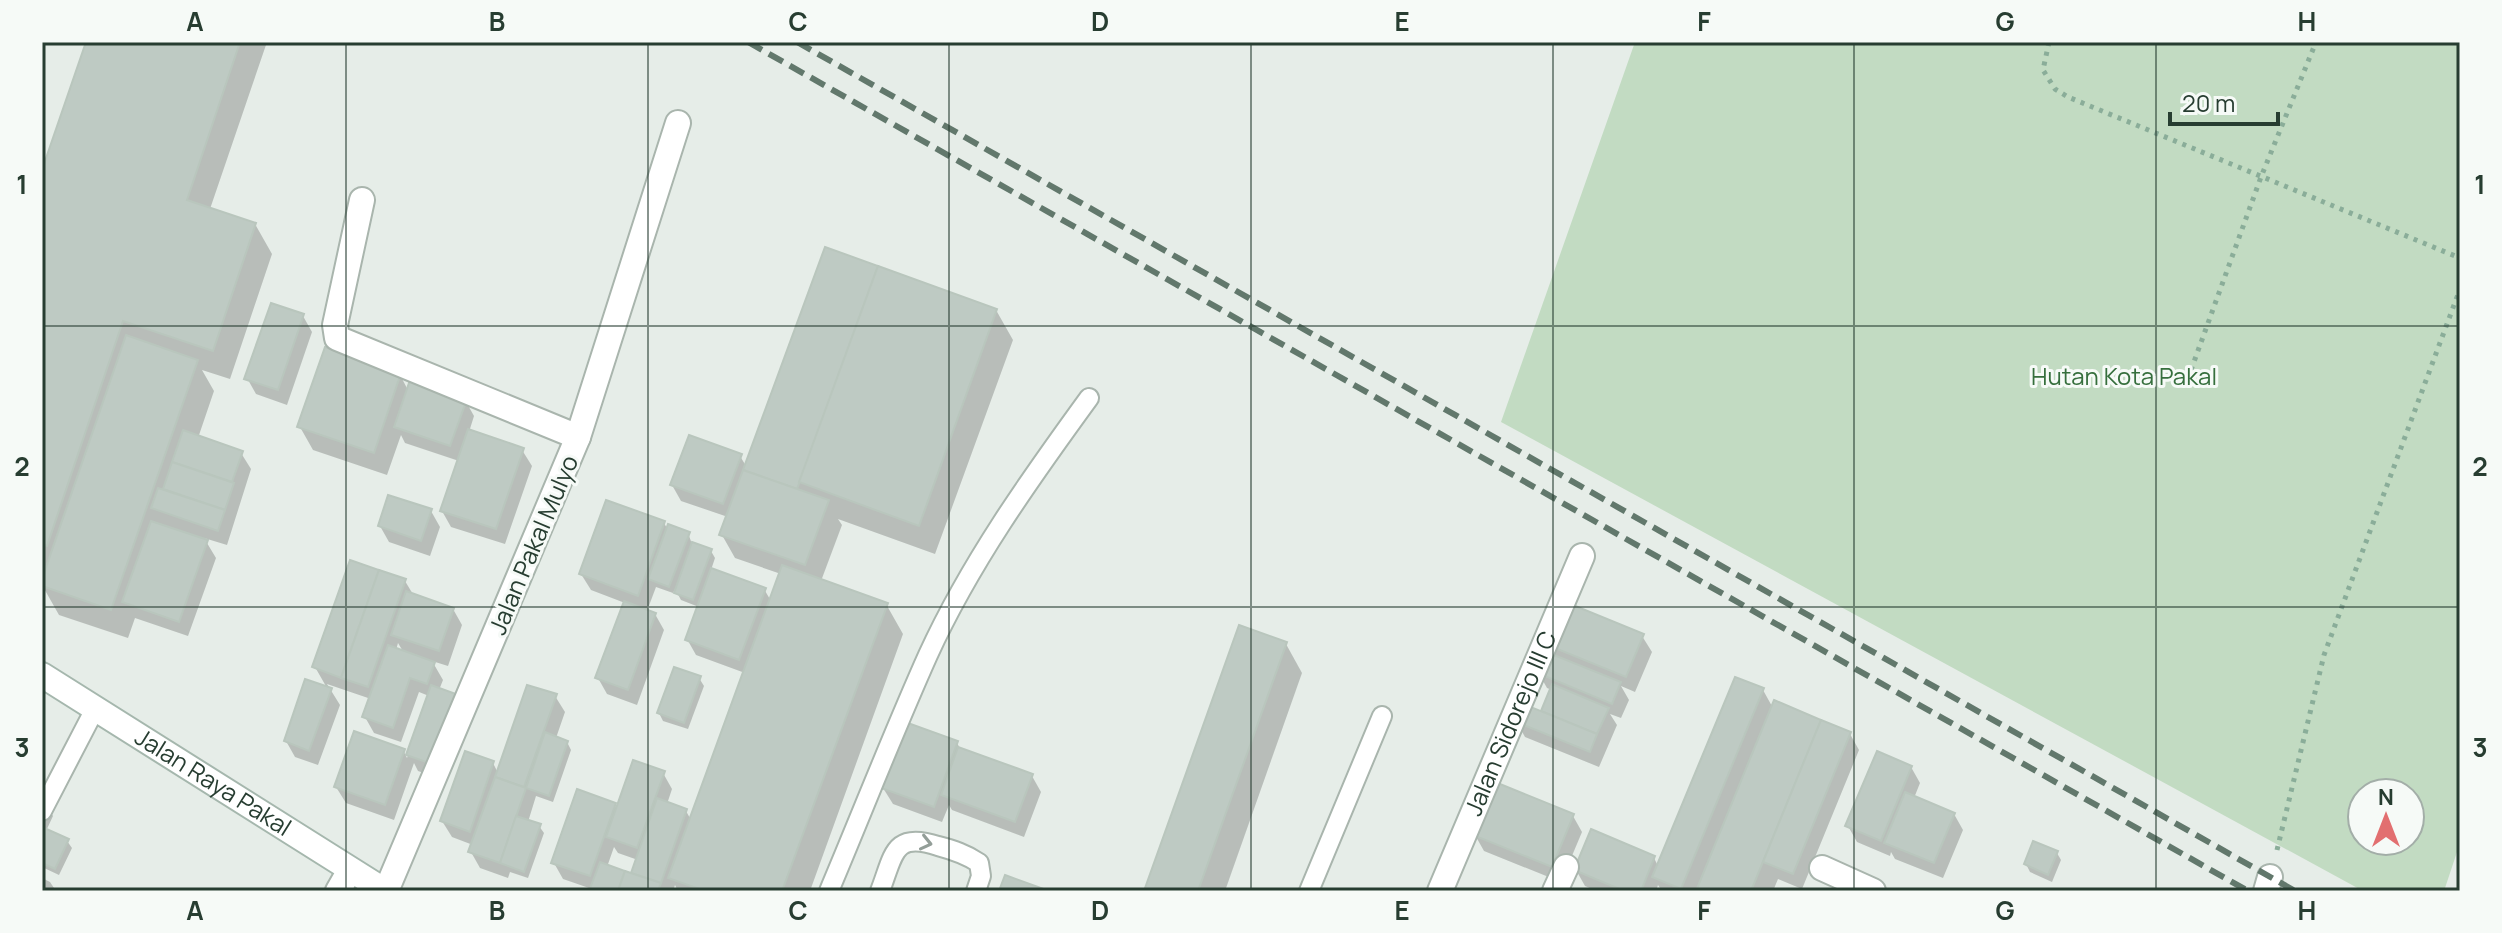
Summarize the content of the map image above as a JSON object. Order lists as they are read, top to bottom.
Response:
{
  "streets": {
    "street": ["Jalan Pakal Mulyo", "Jalan Sidorejo III C", "Jalan Raya Pakal"]
  },
  "crossings": [
    ["Jalan Pakal Mulyo", "Jalan Raya Pakal"]
  ],
  "parks": ["Hutan Kota Pakal"],
  "scale_bar": "20 m",
  "north": "top",
  "grid": {
    "columns": [
      "A",
      "B",
      "C",
      "D",
      "E",
      "F",
      "G",
      "H"
    ],
    "rows": ["1", "2", "3"]
  }
}
